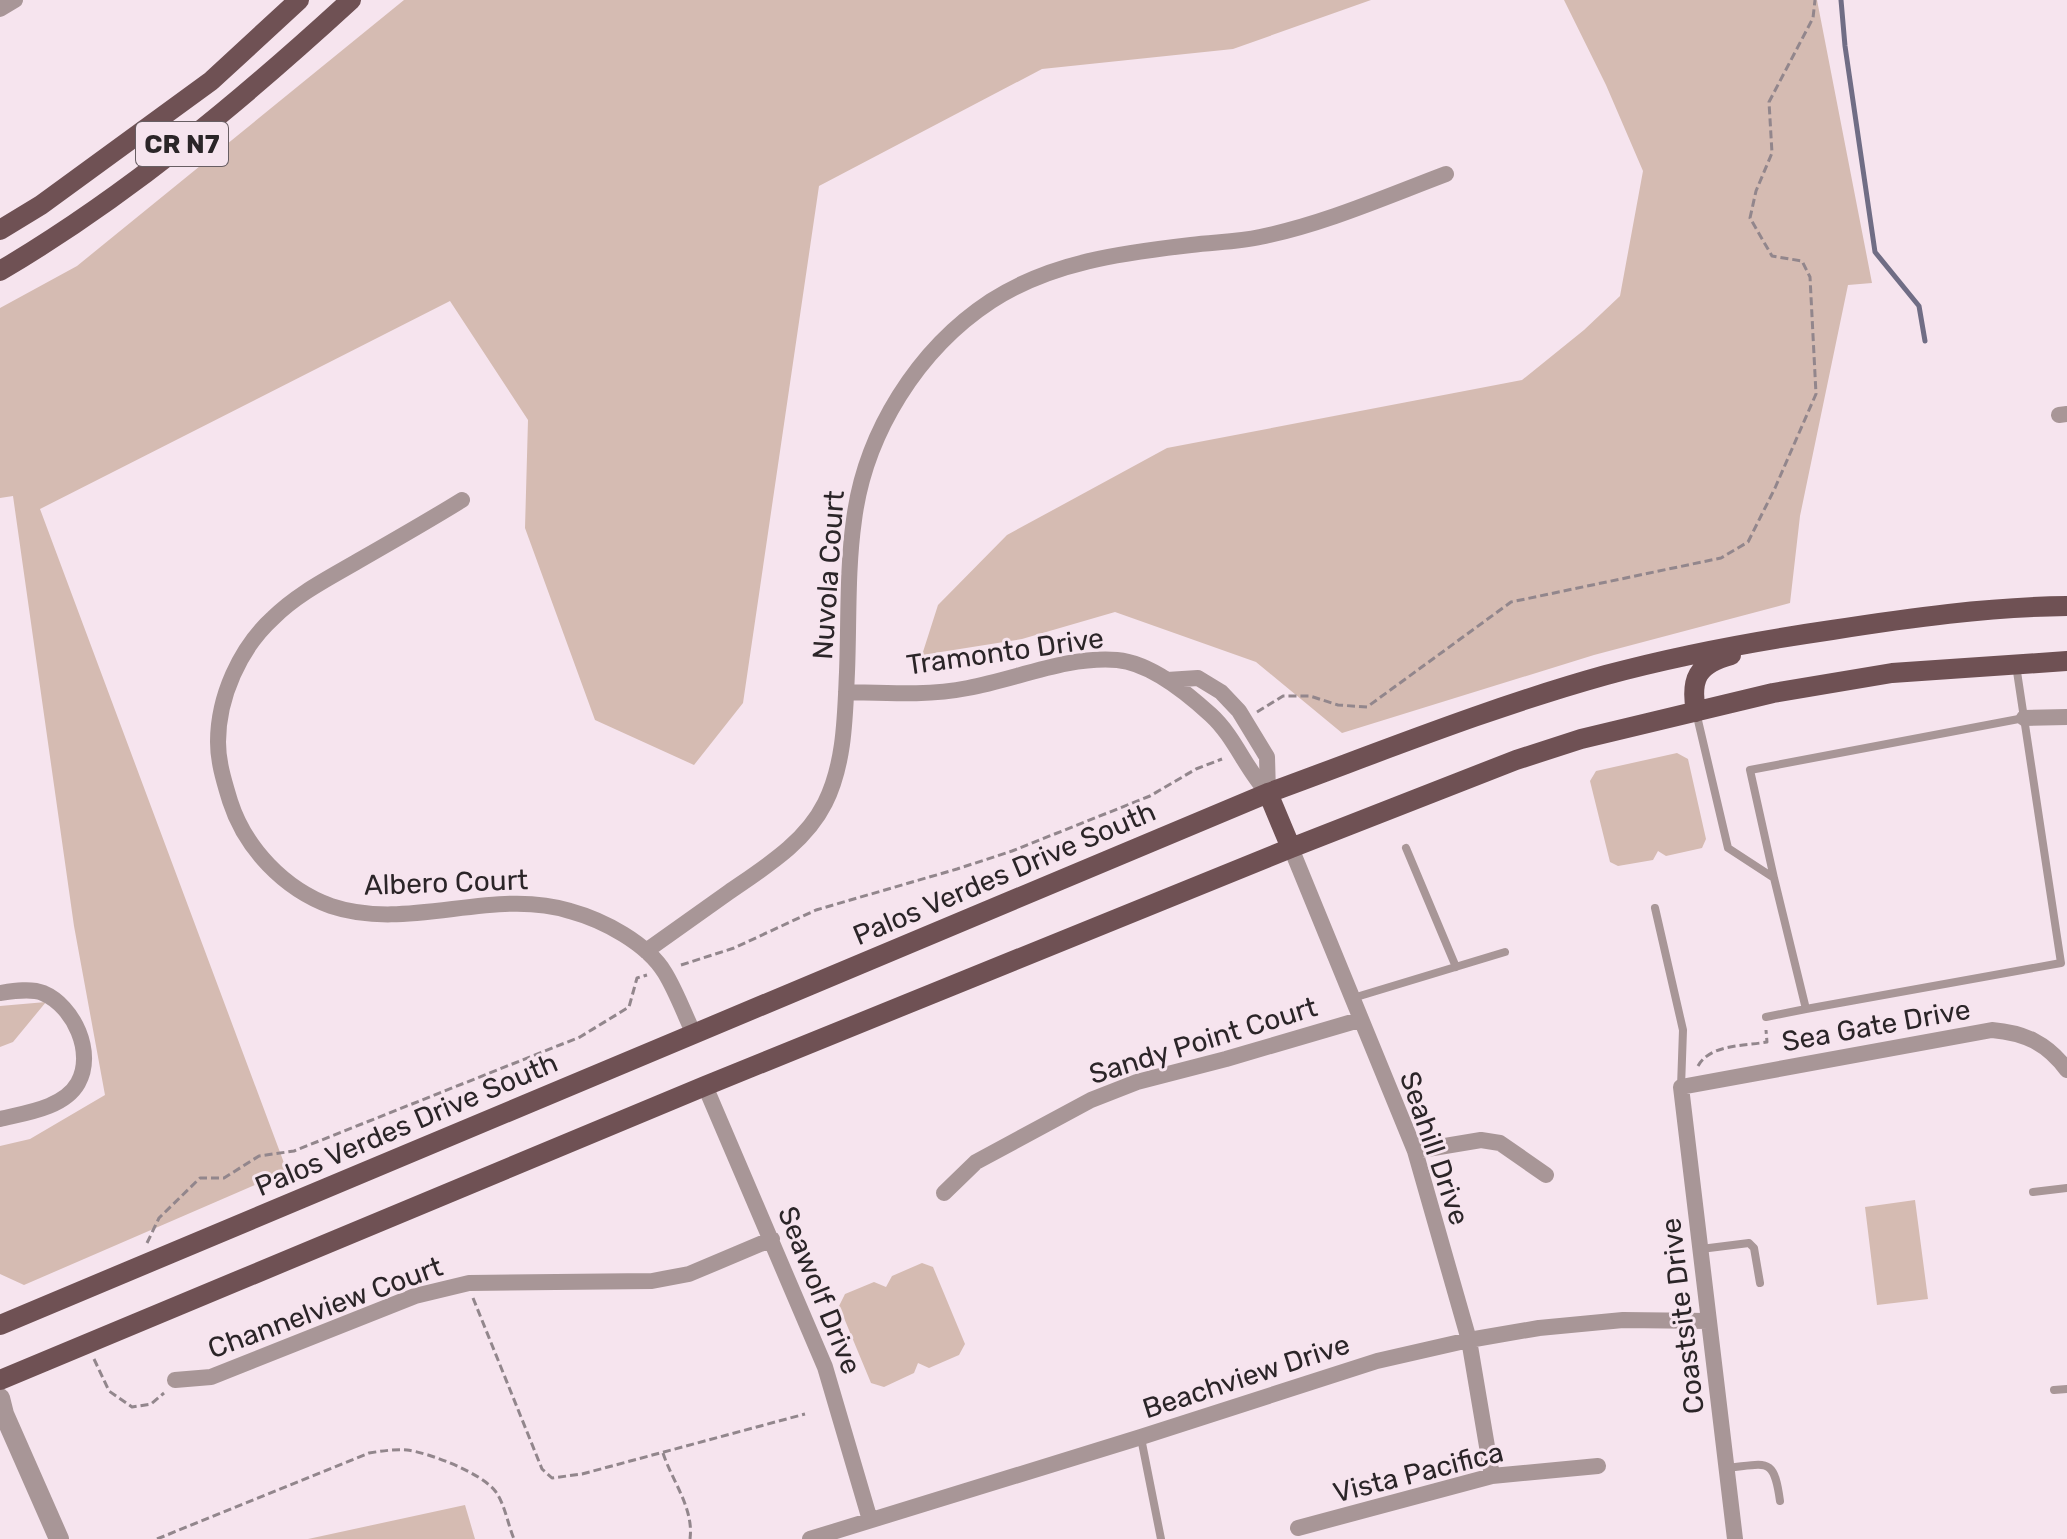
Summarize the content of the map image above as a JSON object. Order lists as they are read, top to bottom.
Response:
{
  "streets": {
    "main road": ["CR N7", "Palos Verdes Drive South"],
    "street": [
      "Nuvola Court",
      "Tramonto Drive",
      "Albero Court",
      "Sea Gate Drive",
      "Sandy Point Court",
      "Seahill Drive",
      "Seawolf Drive",
      "Channelview Court",
      "Coastsite Drive",
      "Beachview Drive",
      "Vista Pacifica"
    ]
  },
  "crossings": [
    ["Nuvola Court", "Tramonto Drive"],
    ["Nuvola Court", "Albero Court"],
    ["Tramonto Drive", "Palos Verdes Drive South"],
    ["Palos Verdes Drive South", "Albero Court"],
    ["Sea Gate Drive", "Coastsite Drive"],
    ["Sandy Point Court", "Seahill Drive"],
    ["Seahill Drive", "Beachview Drive"],
    ["Seahill Drive", "Vista Pacifica"],
    ["Seawolf Drive", "Channelview Court"],
    ["Seawolf Drive", "Beachview Drive"],
    ["Coastsite Drive", "Beachview Drive"]
  ]
}
